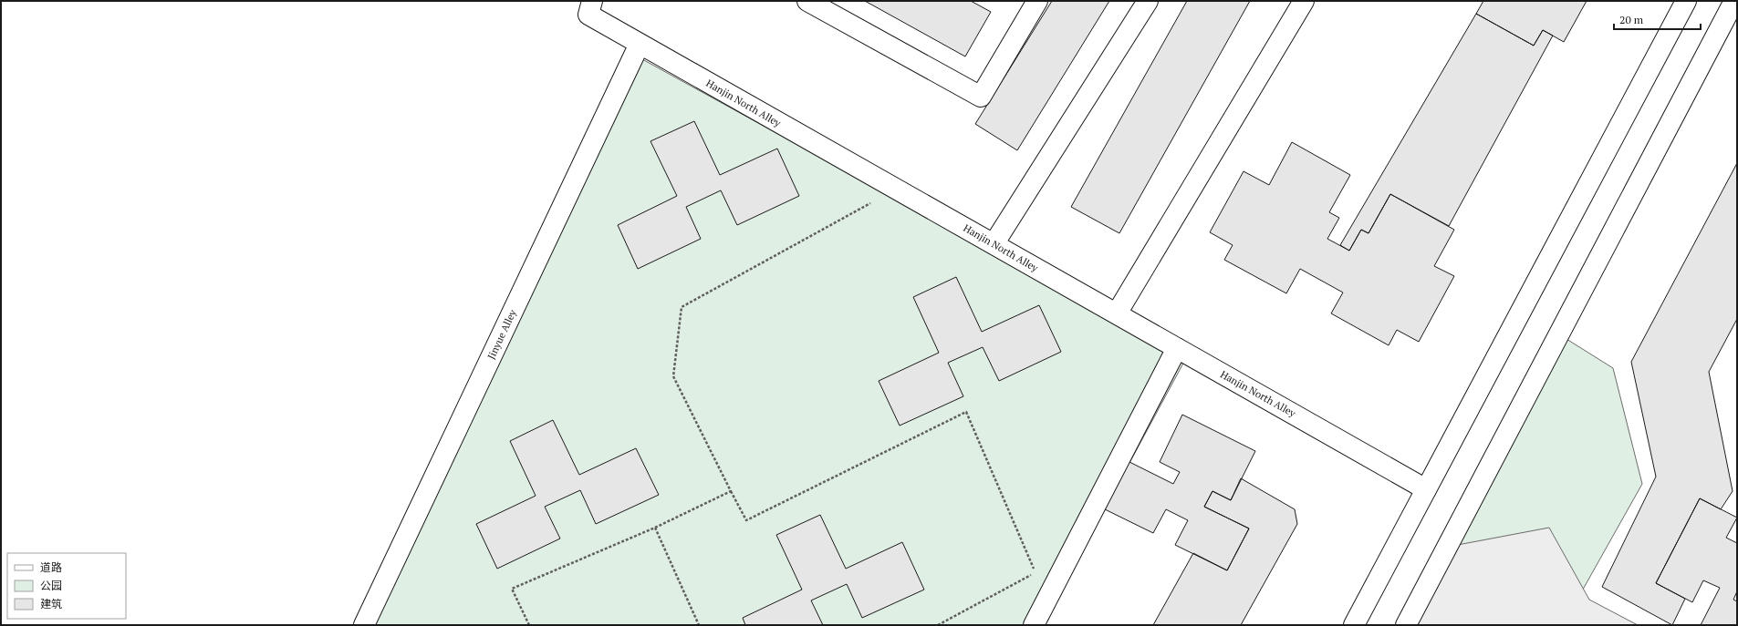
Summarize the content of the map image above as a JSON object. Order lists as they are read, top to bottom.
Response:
{
  "streets": {
    "street": ["Hanjin North Alley", "Jinyue Alley"]
  },
  "crossings": [
    ["Hanjin North Alley", "Jinyue Alley"]
  ],
  "legend": ["道路", "公园", "建筑"],
  "scale_bar": "20 m"
}
